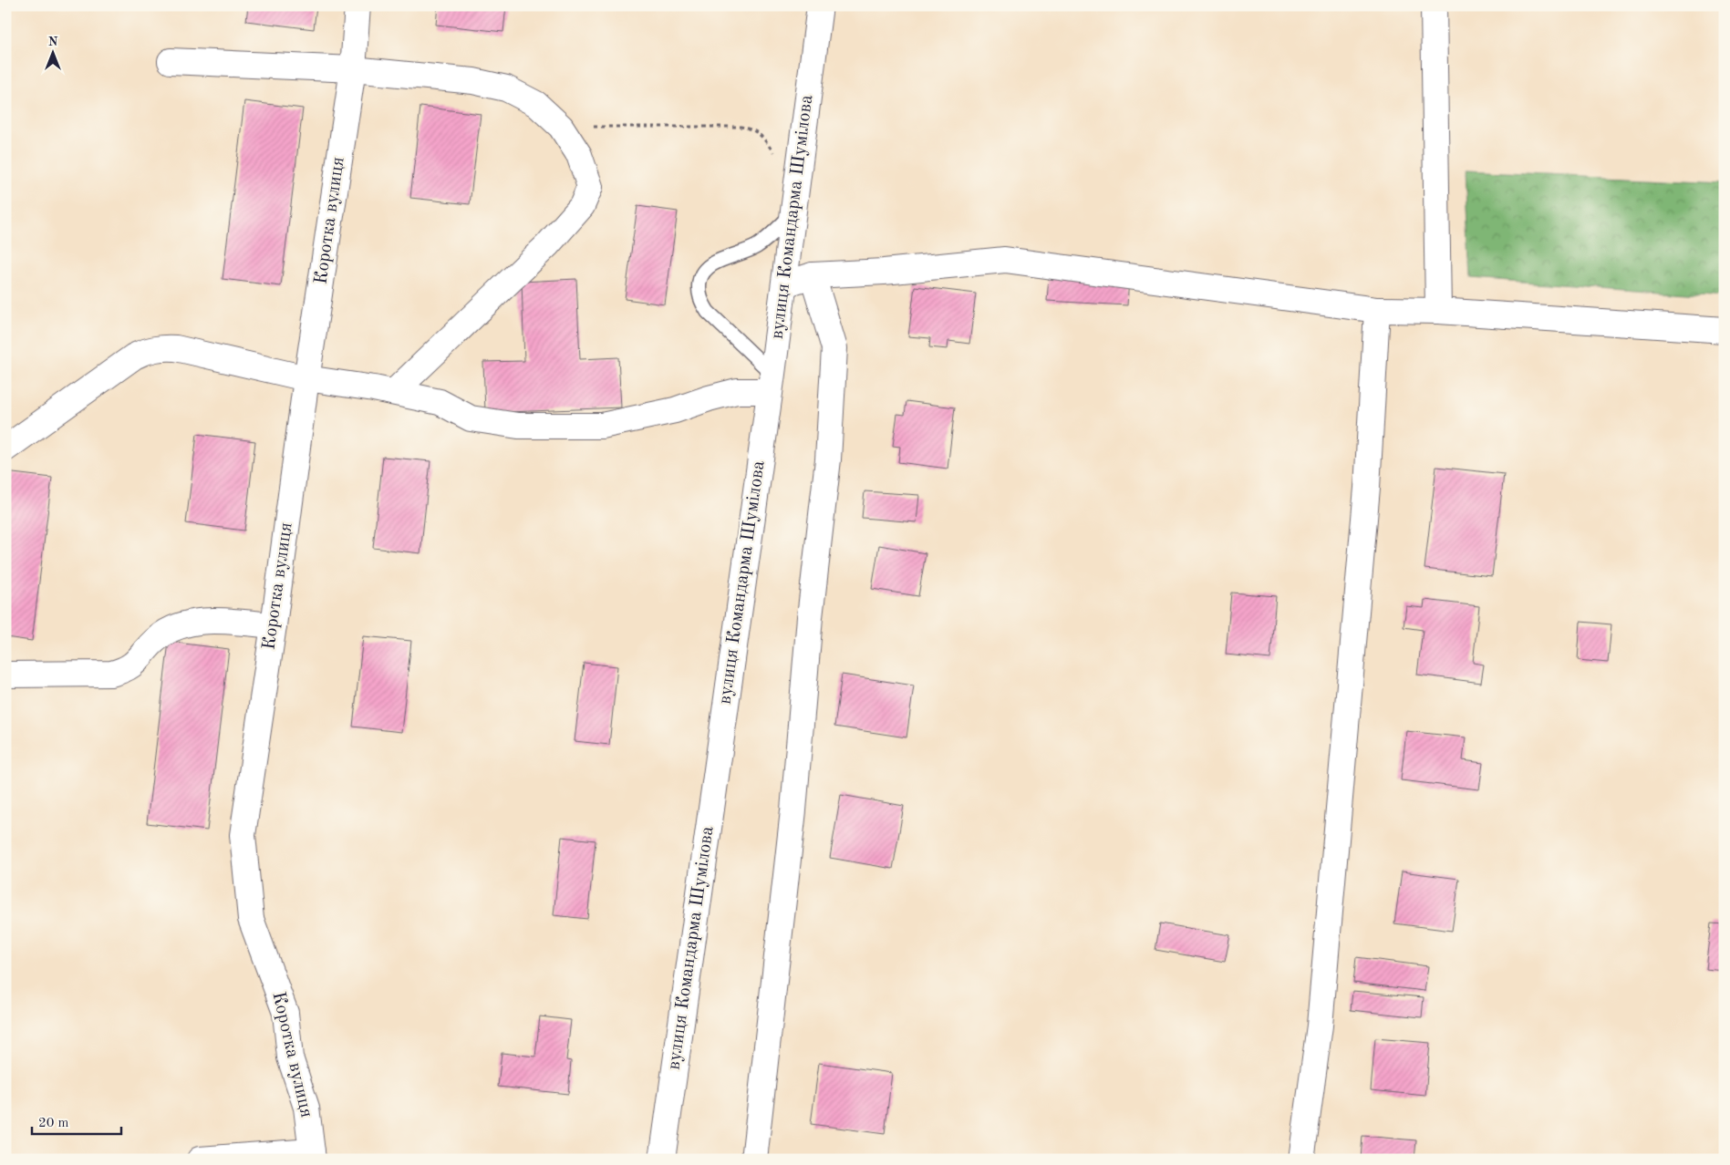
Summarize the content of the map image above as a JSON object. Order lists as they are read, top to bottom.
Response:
{
  "streets": {
    "street": ["вулиця Командарма Шумілова", "Коротка вулиця"]
  },
  "scale_bar": "20 m",
  "north": "top"
}
